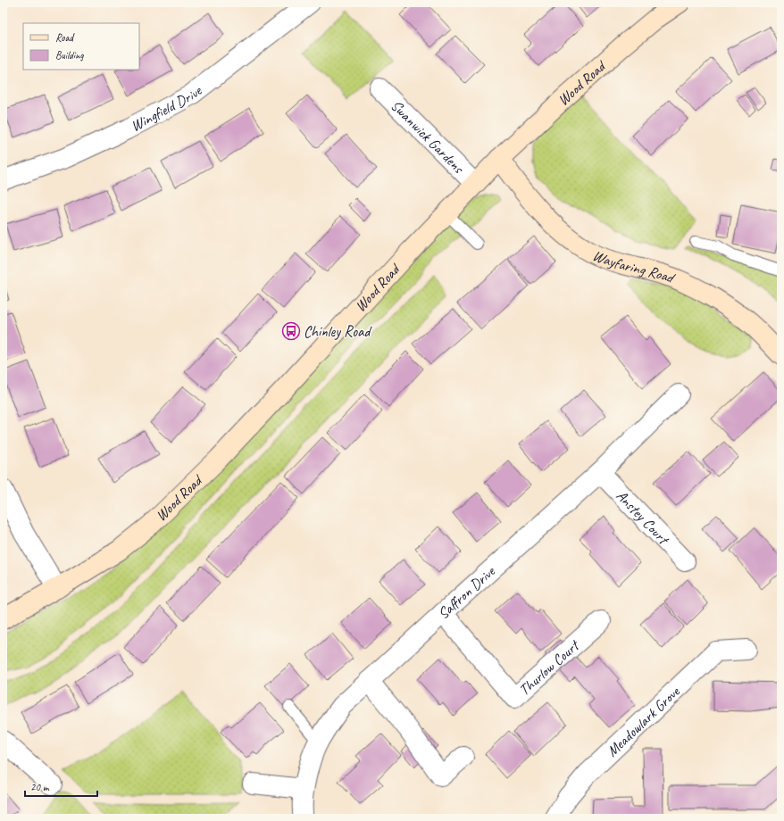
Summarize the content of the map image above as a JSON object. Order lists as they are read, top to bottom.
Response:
{
  "streets": {
    "street": [
      "Wood Road",
      "Wingfield Drive",
      "Swanwick Gardens",
      "Wayfaring Road",
      "Anstey Court",
      "Saffron Drive",
      "Thurlow Court",
      "Meadowlark Grove"
    ]
  },
  "crossings": [
    ["Wood Road", "Swanwick Gardens"],
    ["Wood Road", "Wayfaring Road"],
    ["Anstey Court", "Saffron Drive"],
    ["Saffron Drive", "Thurlow Court"]
  ],
  "places": {
    "bus stop": ["Chinley Road"]
  },
  "legend": ["Road", "Building"],
  "scale_bar": "20 m"
}
